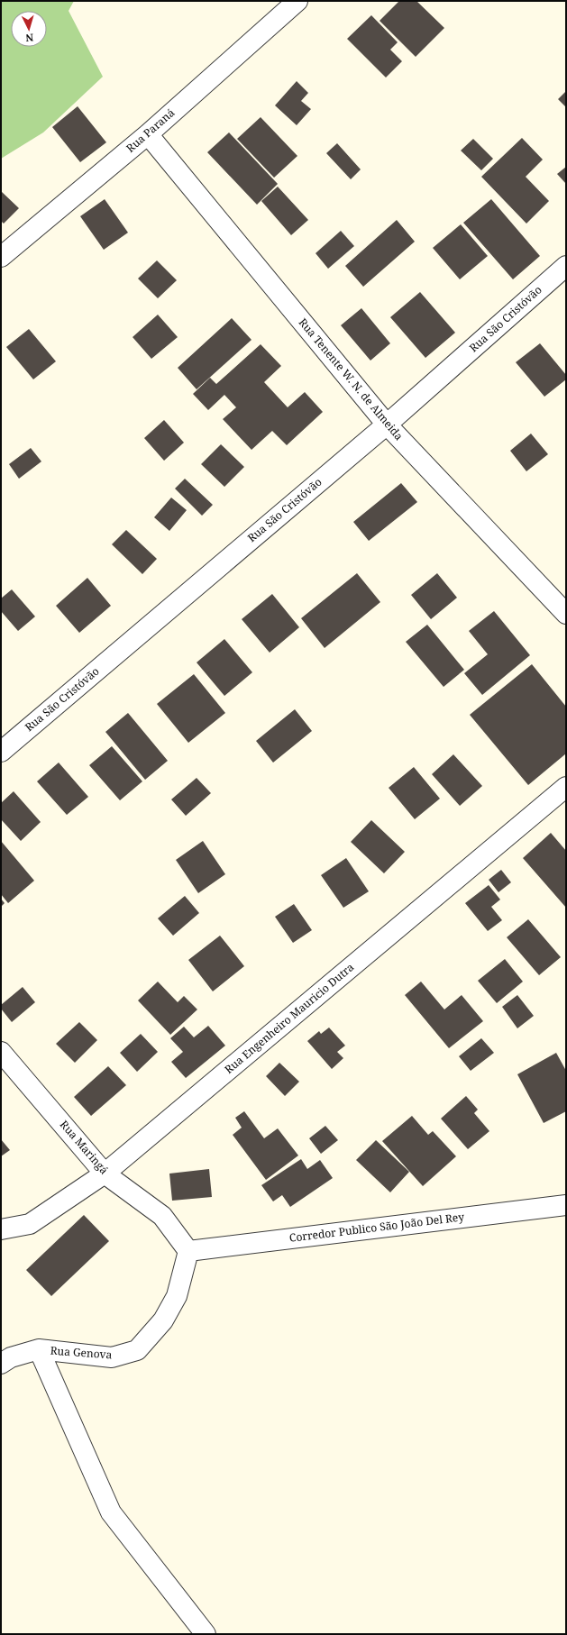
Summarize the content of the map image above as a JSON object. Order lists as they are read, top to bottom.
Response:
{
  "streets": {
    "street": [
      "Rua Paraná",
      "Rua São Cristóvão",
      "Rua Tenente W. N. de Almeida",
      "Rua Engenheiro Mauricio Dutra",
      "Rua Maringá",
      "Corredor Publico São João Del Rey",
      "Rua Genova"
    ]
  },
  "crossings": [
    ["Rua Paraná", "Rua Tenente W. N. de Almeida"],
    ["Rua São Cristóvão", "Rua Tenente W. N. de Almeida"],
    ["Rua Engenheiro Mauricio Dutra", "Rua Maringá"],
    ["Rua Maringá", "Corredor Publico São João Del Rey"],
    ["Rua Maringá", "Rua Genova"],
    ["Corredor Publico São João Del Rey", "Rua Genova"]
  ],
  "north": "bottom"
}
